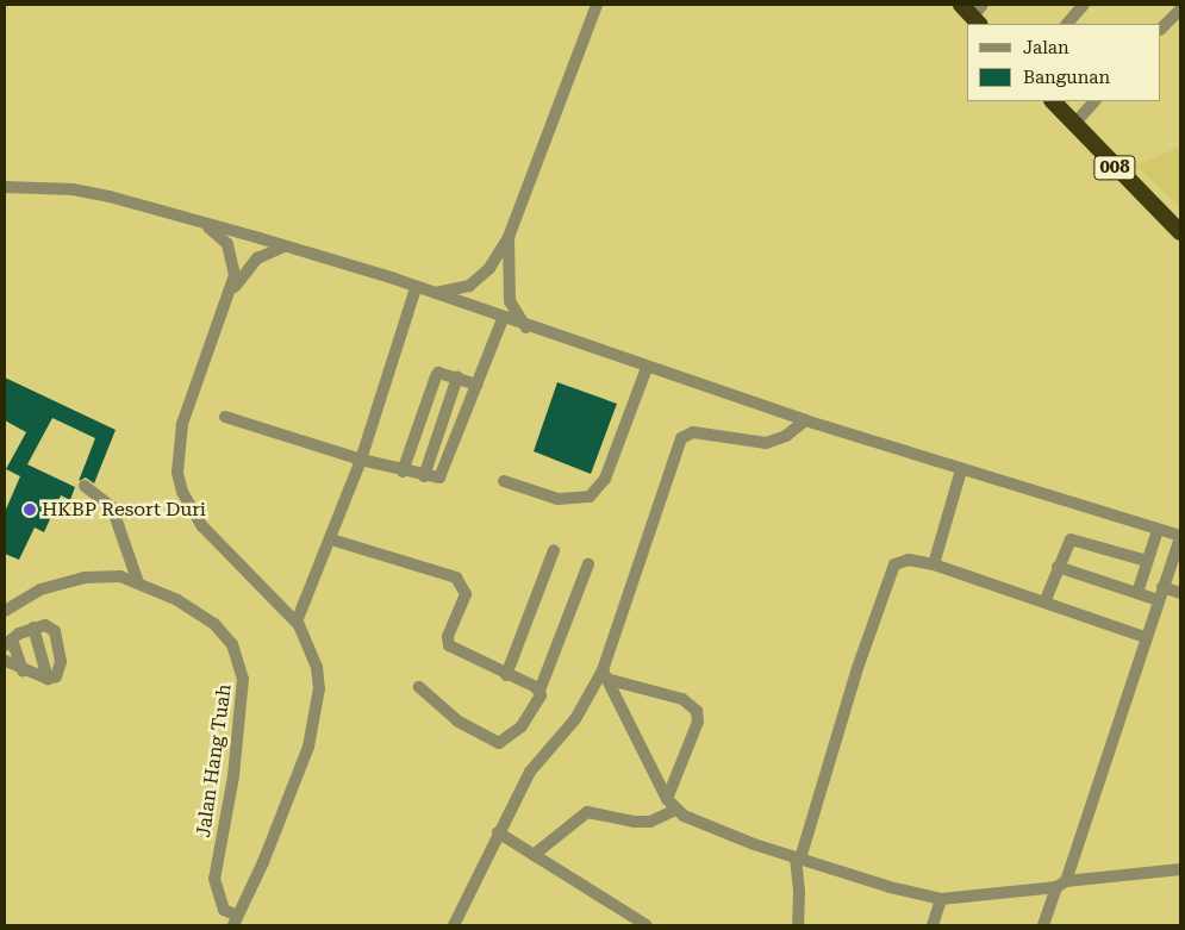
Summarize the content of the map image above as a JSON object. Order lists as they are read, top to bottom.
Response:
{
  "streets": {
    "highway": ["008"],
    "street": ["Jalan Hang Tuah"]
  },
  "places": ["HKBP Resort Duri"],
  "legend": ["Jalan", "Bangunan"]
}
